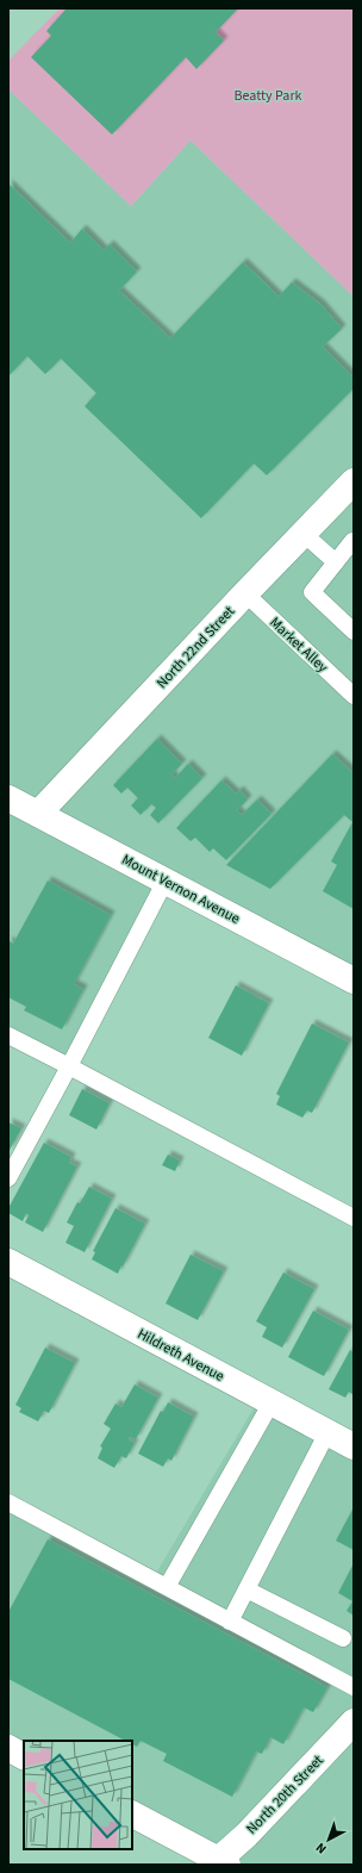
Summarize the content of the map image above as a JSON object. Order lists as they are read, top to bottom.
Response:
{
  "streets": {
    "street": [
      "North 22nd Street",
      "Mount Vernon Avenue",
      "Hildreth Avenue",
      "North 20th Street"
    ],
    "lane": ["Market Alley"]
  },
  "crossings": [
    ["Market Alley", "North 22nd Street"],
    ["North 22nd Street", "Mount Vernon Avenue"]
  ],
  "parks": ["Beatty Park"],
  "north": "bottom left"
}
